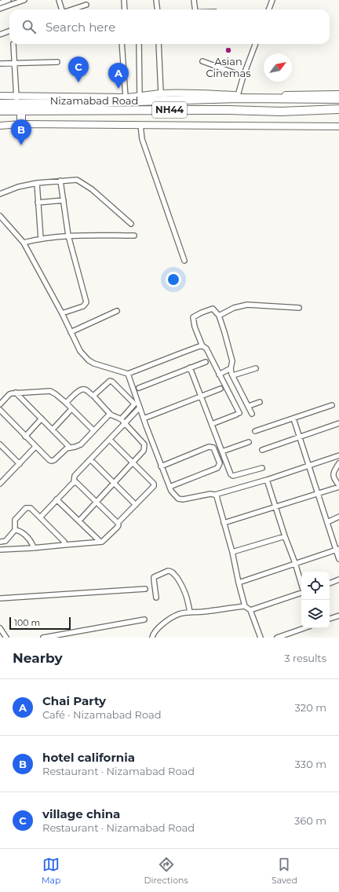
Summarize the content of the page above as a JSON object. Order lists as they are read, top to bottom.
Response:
{
  "streets": {
    "highway": ["Nizamabad Road", "NH44"]
  },
  "places": ["Asian Cinemas"],
  "scale_bar": "100 m",
  "north": "top right",
  "page": {
    "search": "Search here",
    "pins": ["C", "A", "B"],
    "scale": "100 m",
    "heading": ["Nearby", "3 results"],
    "list": [
      {
        "mark": "A",
        "name": "Chai Party",
        "note": "Café · Nizamabad Road",
        "value": "320 m"
      },
      {
        "mark": "B",
        "name": "hotel california",
        "note": "Restaurant · Nizamabad Road",
        "value": "330 m"
      },
      {
        "mark": "C",
        "name": "village china",
        "note": "Restaurant · Nizamabad Road",
        "value": "360 m"
      }
    ],
    "nav": ["Map", "Directions", "Saved"]
  }
}
